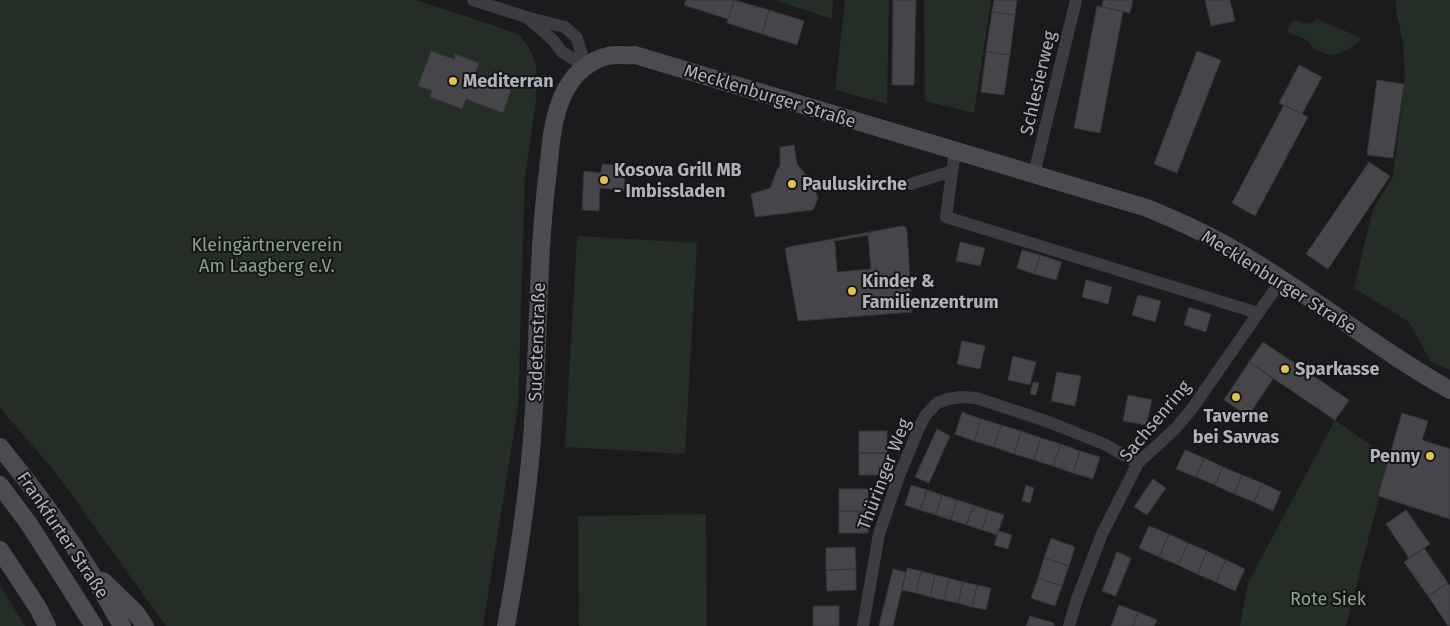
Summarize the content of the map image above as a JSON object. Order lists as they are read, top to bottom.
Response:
{
  "streets": {
    "street": [
      "Schlesierweg",
      "Mecklenburger Straße",
      "Sudetenstraße",
      "Sachsenring",
      "Thüringer Weg",
      "Frankfurter Straße"
    ]
  },
  "crossings": [
    ["Schlesierweg", "Mecklenburger Straße"],
    ["Mecklenburger Straße", "Sudetenstraße"],
    ["Mecklenburger Straße", "Sachsenring"],
    ["Sachsenring", "Thüringer Weg"]
  ],
  "parks": ["Kleingärtnerverein Am Laagberg e.V.", "Rote Siek"],
  "places": [
    "Mediterran",
    "Kosova Grill MB - Imbissladen",
    "Pauluskirche",
    "Kinder & Familienzentrum",
    "Sparkasse",
    "Taverne bei Savvas",
    "Penny"
  ]
}
